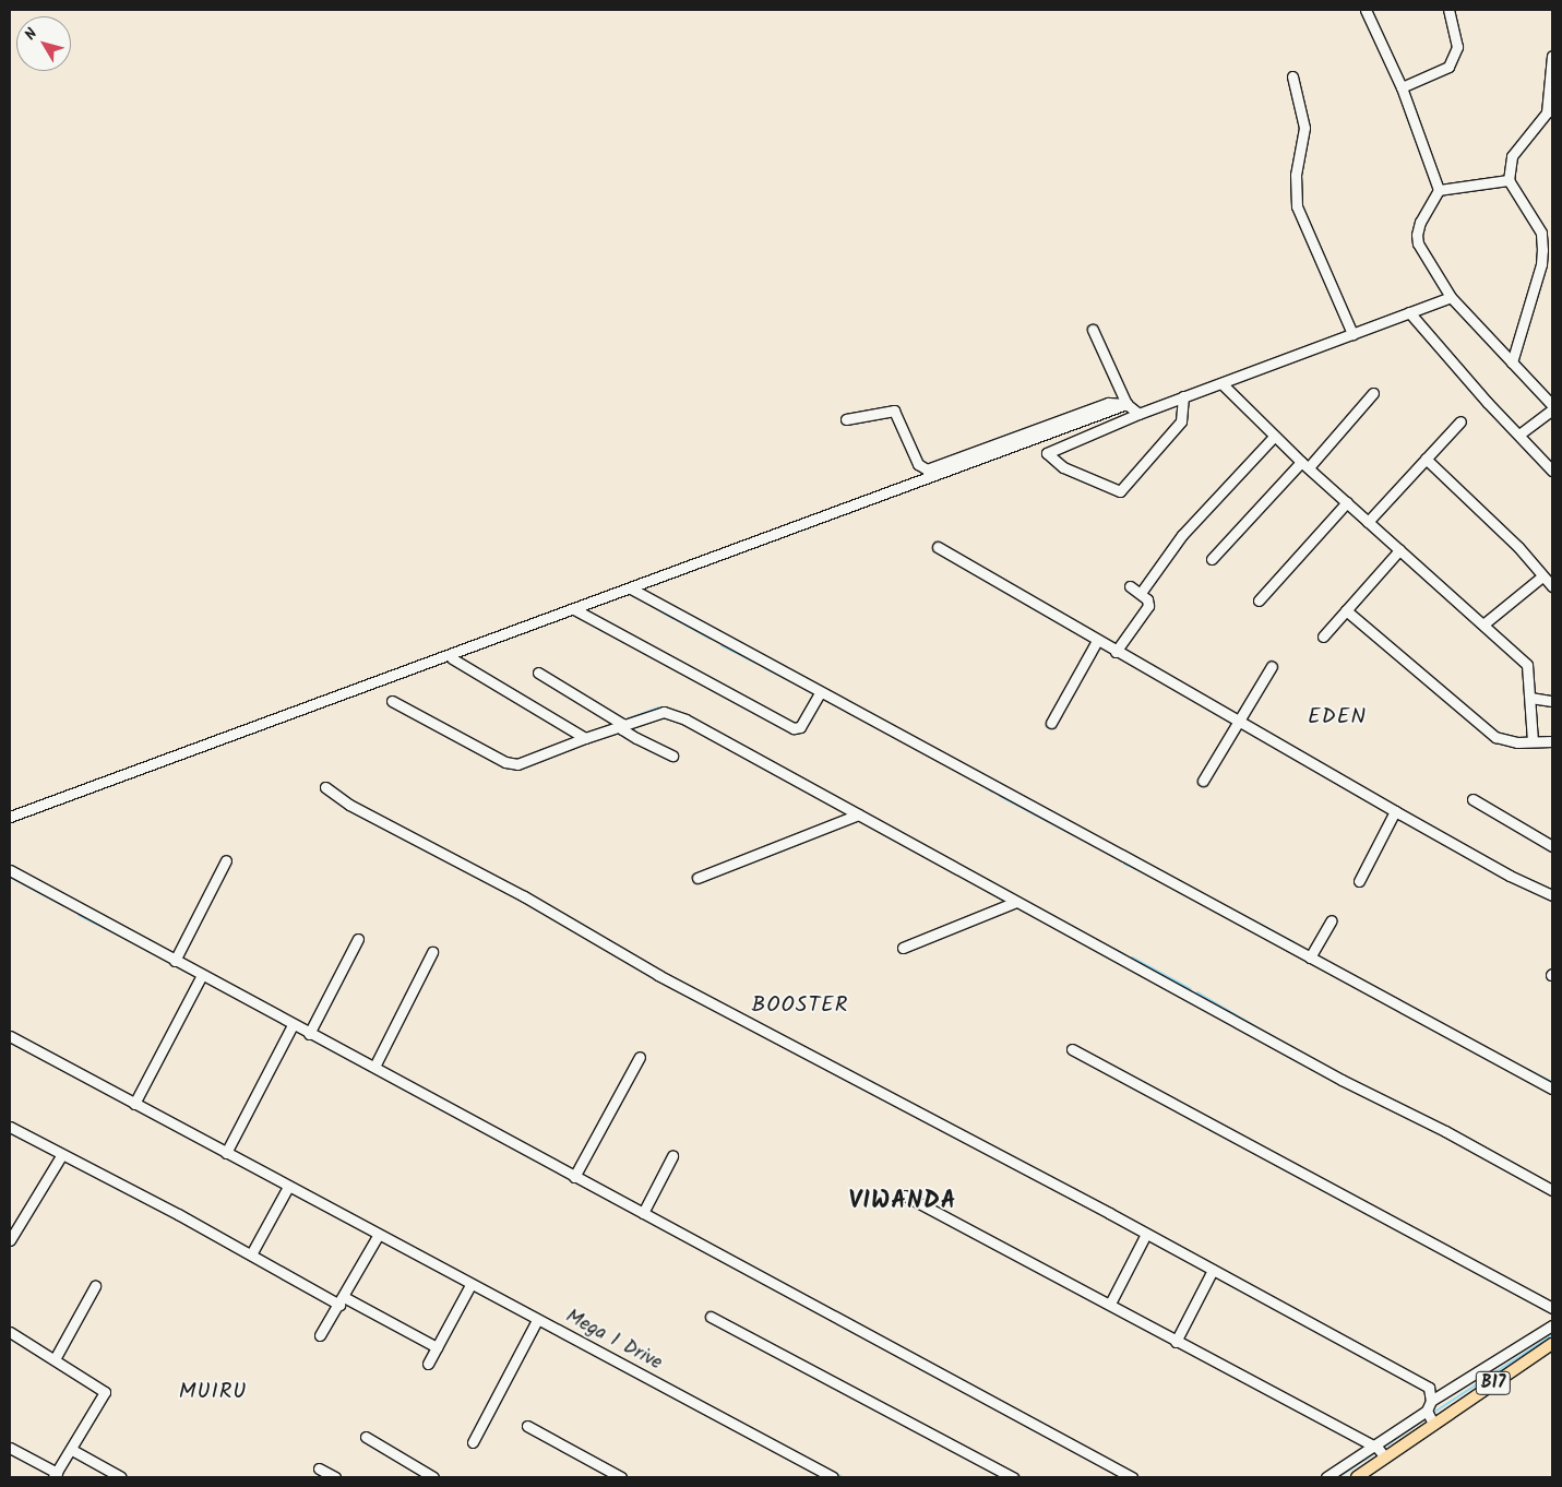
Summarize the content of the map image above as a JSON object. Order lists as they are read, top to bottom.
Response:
{
  "streets": {
    "main road": ["B17"],
    "street": ["Mega 1 Drive"]
  },
  "districts": [
    "EDEN",
    "BOOSTER",
    "VIWANDA",
    "MUIRU"
  ],
  "north": "top left"
}
